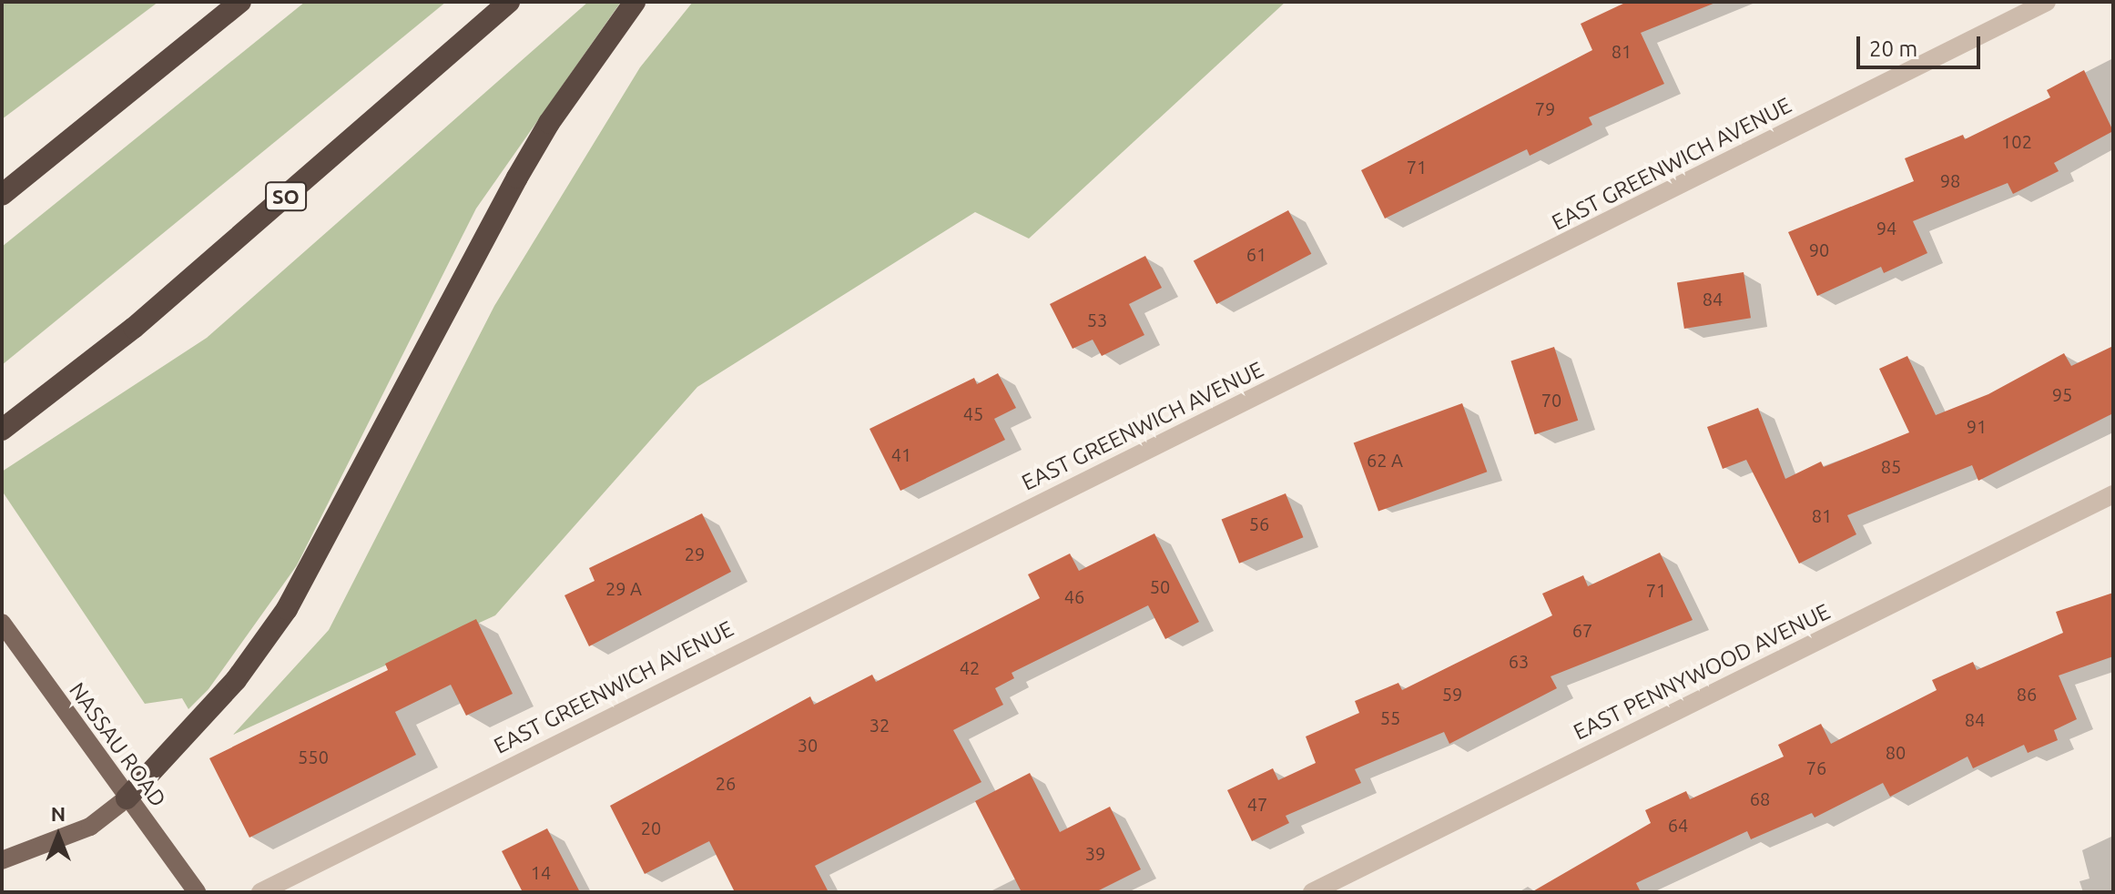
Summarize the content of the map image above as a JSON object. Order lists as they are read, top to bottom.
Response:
{
  "streets": {
    "highway": ["SO"],
    "main road": ["NASSAU ROAD"],
    "street": ["EAST GREENWICH AVENUE", "EAST PENNYWOOD AVENUE"]
  },
  "house_numbers": [
    "81",
    "79",
    "102",
    "71",
    "98",
    "94",
    "90",
    "61",
    "84",
    "53",
    "95",
    "70",
    "45",
    "91",
    "41",
    "62 A",
    "85",
    "81",
    "56",
    "29",
    "50",
    "29 A",
    "71",
    "46",
    "67",
    "63",
    "42",
    "59",
    "86",
    "55",
    "84",
    "32",
    "30",
    "80",
    "550",
    "76",
    "26",
    "68",
    "47",
    "64",
    "20",
    "39",
    "14"
  ],
  "scale_bar": "20 m",
  "north": "top"
}
